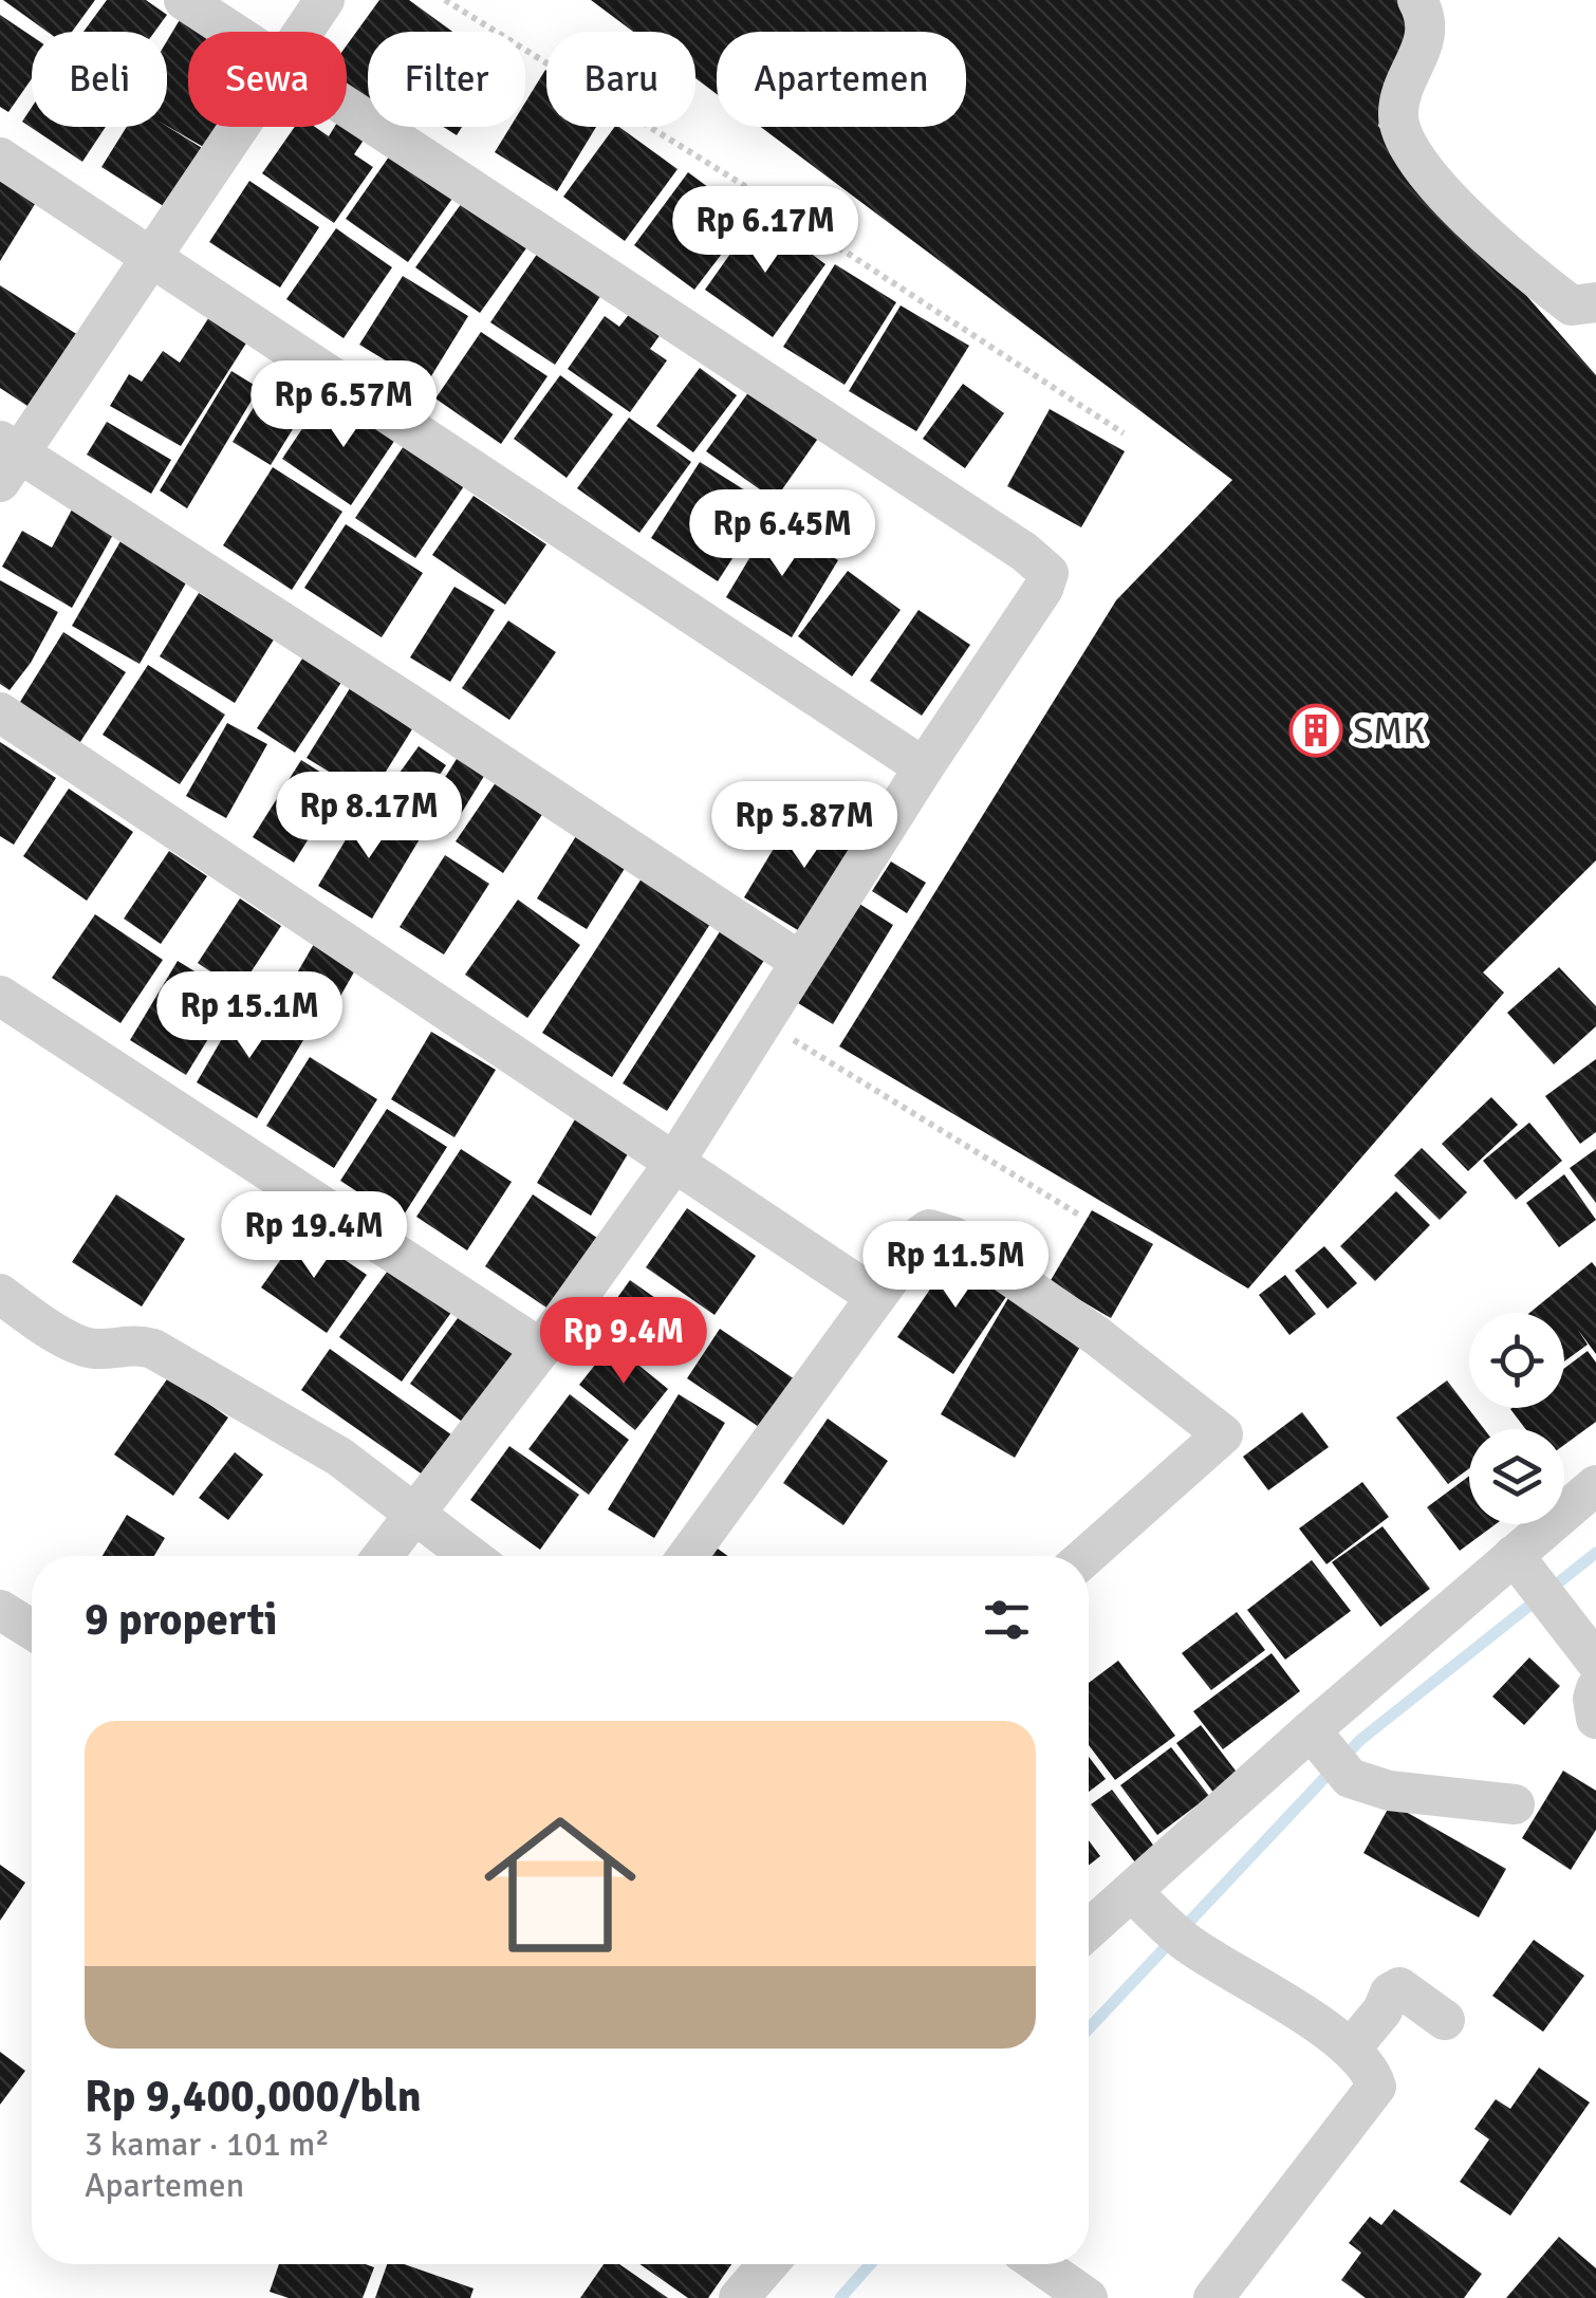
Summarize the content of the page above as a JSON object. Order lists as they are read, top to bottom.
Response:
{
  "places": {
    "building": ["SMK"]
  },
  "page": {
    "chip": [
      "Beli",
      "Sewa",
      "Filter",
      "Baru",
      "Apartemen"
    ],
    "price": [
      "Rp 6.17M",
      "Rp 6.57M",
      "Rp 6.45M",
      "Rp 8.17M",
      "Rp 5.87M",
      "Rp 15.1M",
      "Rp 19.4M",
      "Rp 11.5M",
      "Rp 9.4M"
    ],
    "heading": "9 properti",
    "list": [
      {
        "name": "Rp 9,400,000/bln",
        "note": "3 kamar · 101 m² · Apartemen"
      }
    ]
  }
}
